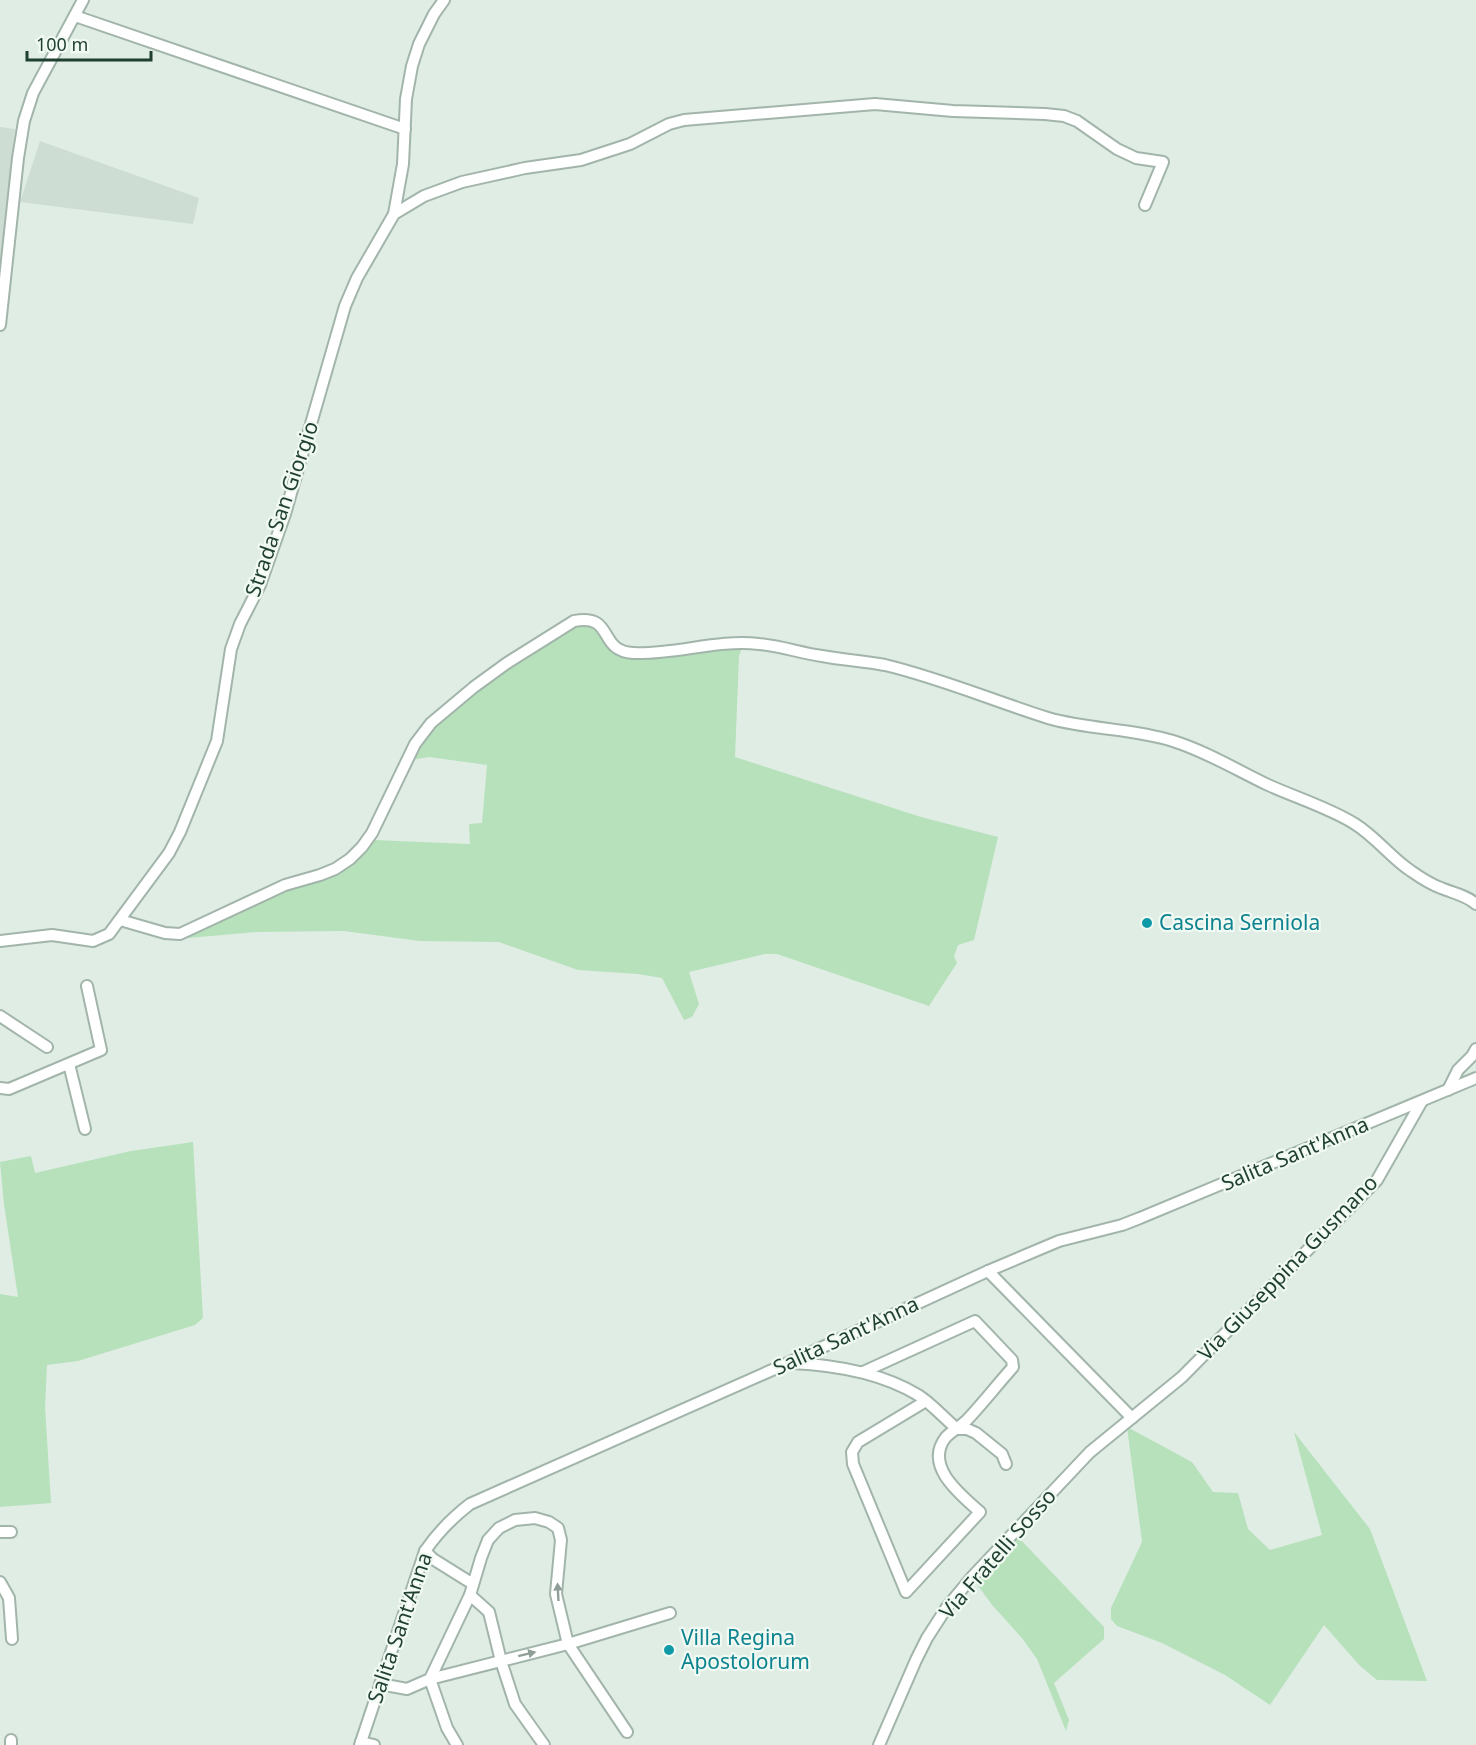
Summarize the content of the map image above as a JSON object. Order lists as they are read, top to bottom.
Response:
{
  "streets": {
    "street": [
      "Strada San Giorgio",
      "Salita Sant'Anna",
      "Via Giuseppina Gusmano",
      "Via Fratelli Sosso"
    ]
  },
  "crossings": [
    ["Salita Sant'Anna", "Via Giuseppina Gusmano"],
    ["Via Giuseppina Gusmano", "Via Fratelli Sosso"]
  ],
  "places": ["Cascina Serniola", "Villa Regina Apostolorum"],
  "scale_bar": "100 m"
}
